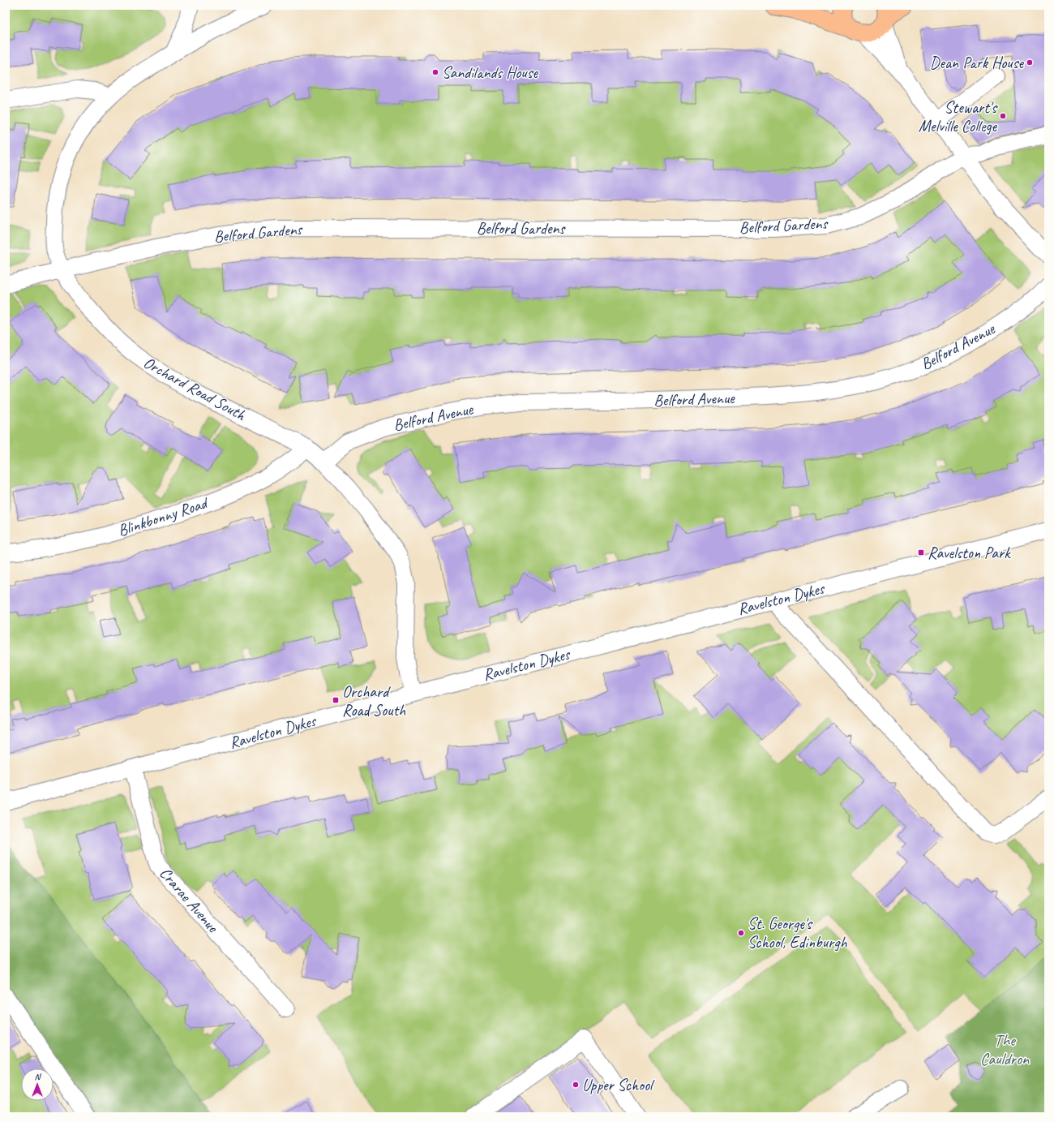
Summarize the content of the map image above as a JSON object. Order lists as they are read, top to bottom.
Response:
{
  "streets": {
    "street": [
      "Belford Gardens",
      "Belford Avenue",
      "Orchard Road South",
      "Blinkbonny Road",
      "Ravelston Dykes",
      "Crarae Avenue"
    ]
  },
  "crossings": [
    ["Belford Gardens", "Orchard Road South"],
    ["Belford Avenue", "Orchard Road South"],
    ["Orchard Road South", "Blinkbonny Road"],
    ["Orchard Road South", "Ravelston Dykes"],
    ["Ravelston Dykes", "Crarae Avenue"]
  ],
  "parks": ["The Cauldron"],
  "places": {
    "other": [
      "Dean Park House",
      "Sandilands House",
      "Stewart's Melville College",
      "St. George's School, Edinburgh",
      "Upper School"
    ],
    "transit": ["Ravelston Park", "Orchard Road South"]
  },
  "north": "top"
}
